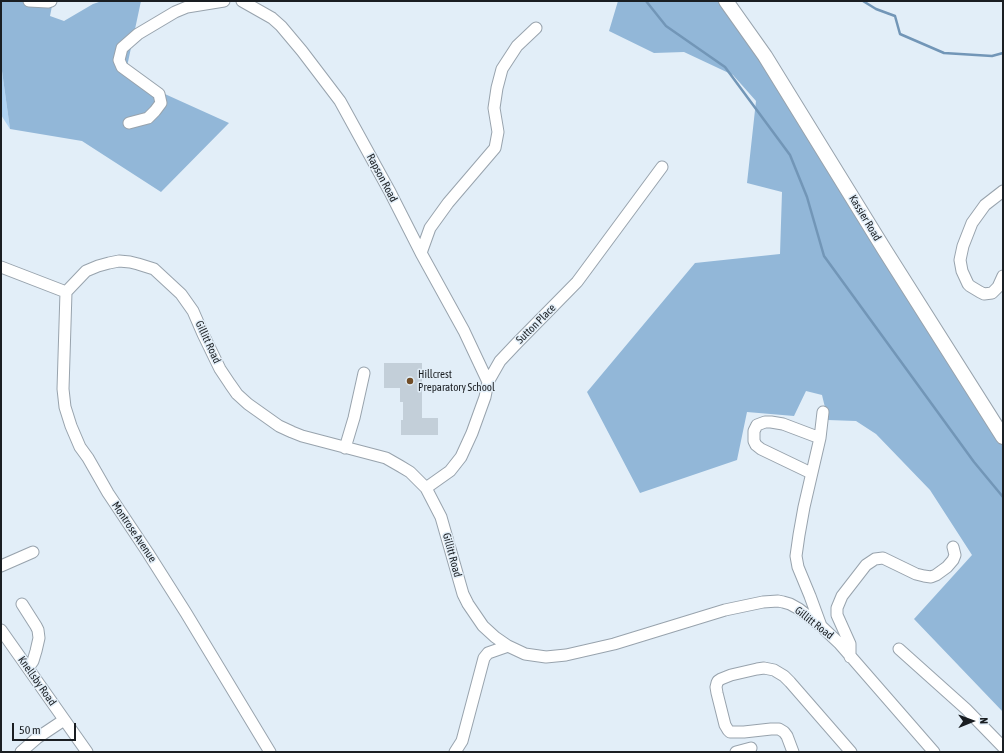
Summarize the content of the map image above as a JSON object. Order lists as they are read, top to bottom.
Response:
{
  "streets": {
    "main road": ["Kassier Road"],
    "street": [
      "Rapson Road",
      "Sutton Place",
      "Gillitt Road",
      "Montrose Avenue",
      "Knellsby Road"
    ]
  },
  "crossings": [
    ["Rapson Road", "Sutton Place"],
    ["Sutton Place", "Gillitt Road"],
    ["Gillitt Road", "Montrose Avenue"]
  ],
  "places": ["Hillcrest Preparatory School"],
  "scale_bar": "50 m",
  "north": "right"
}
